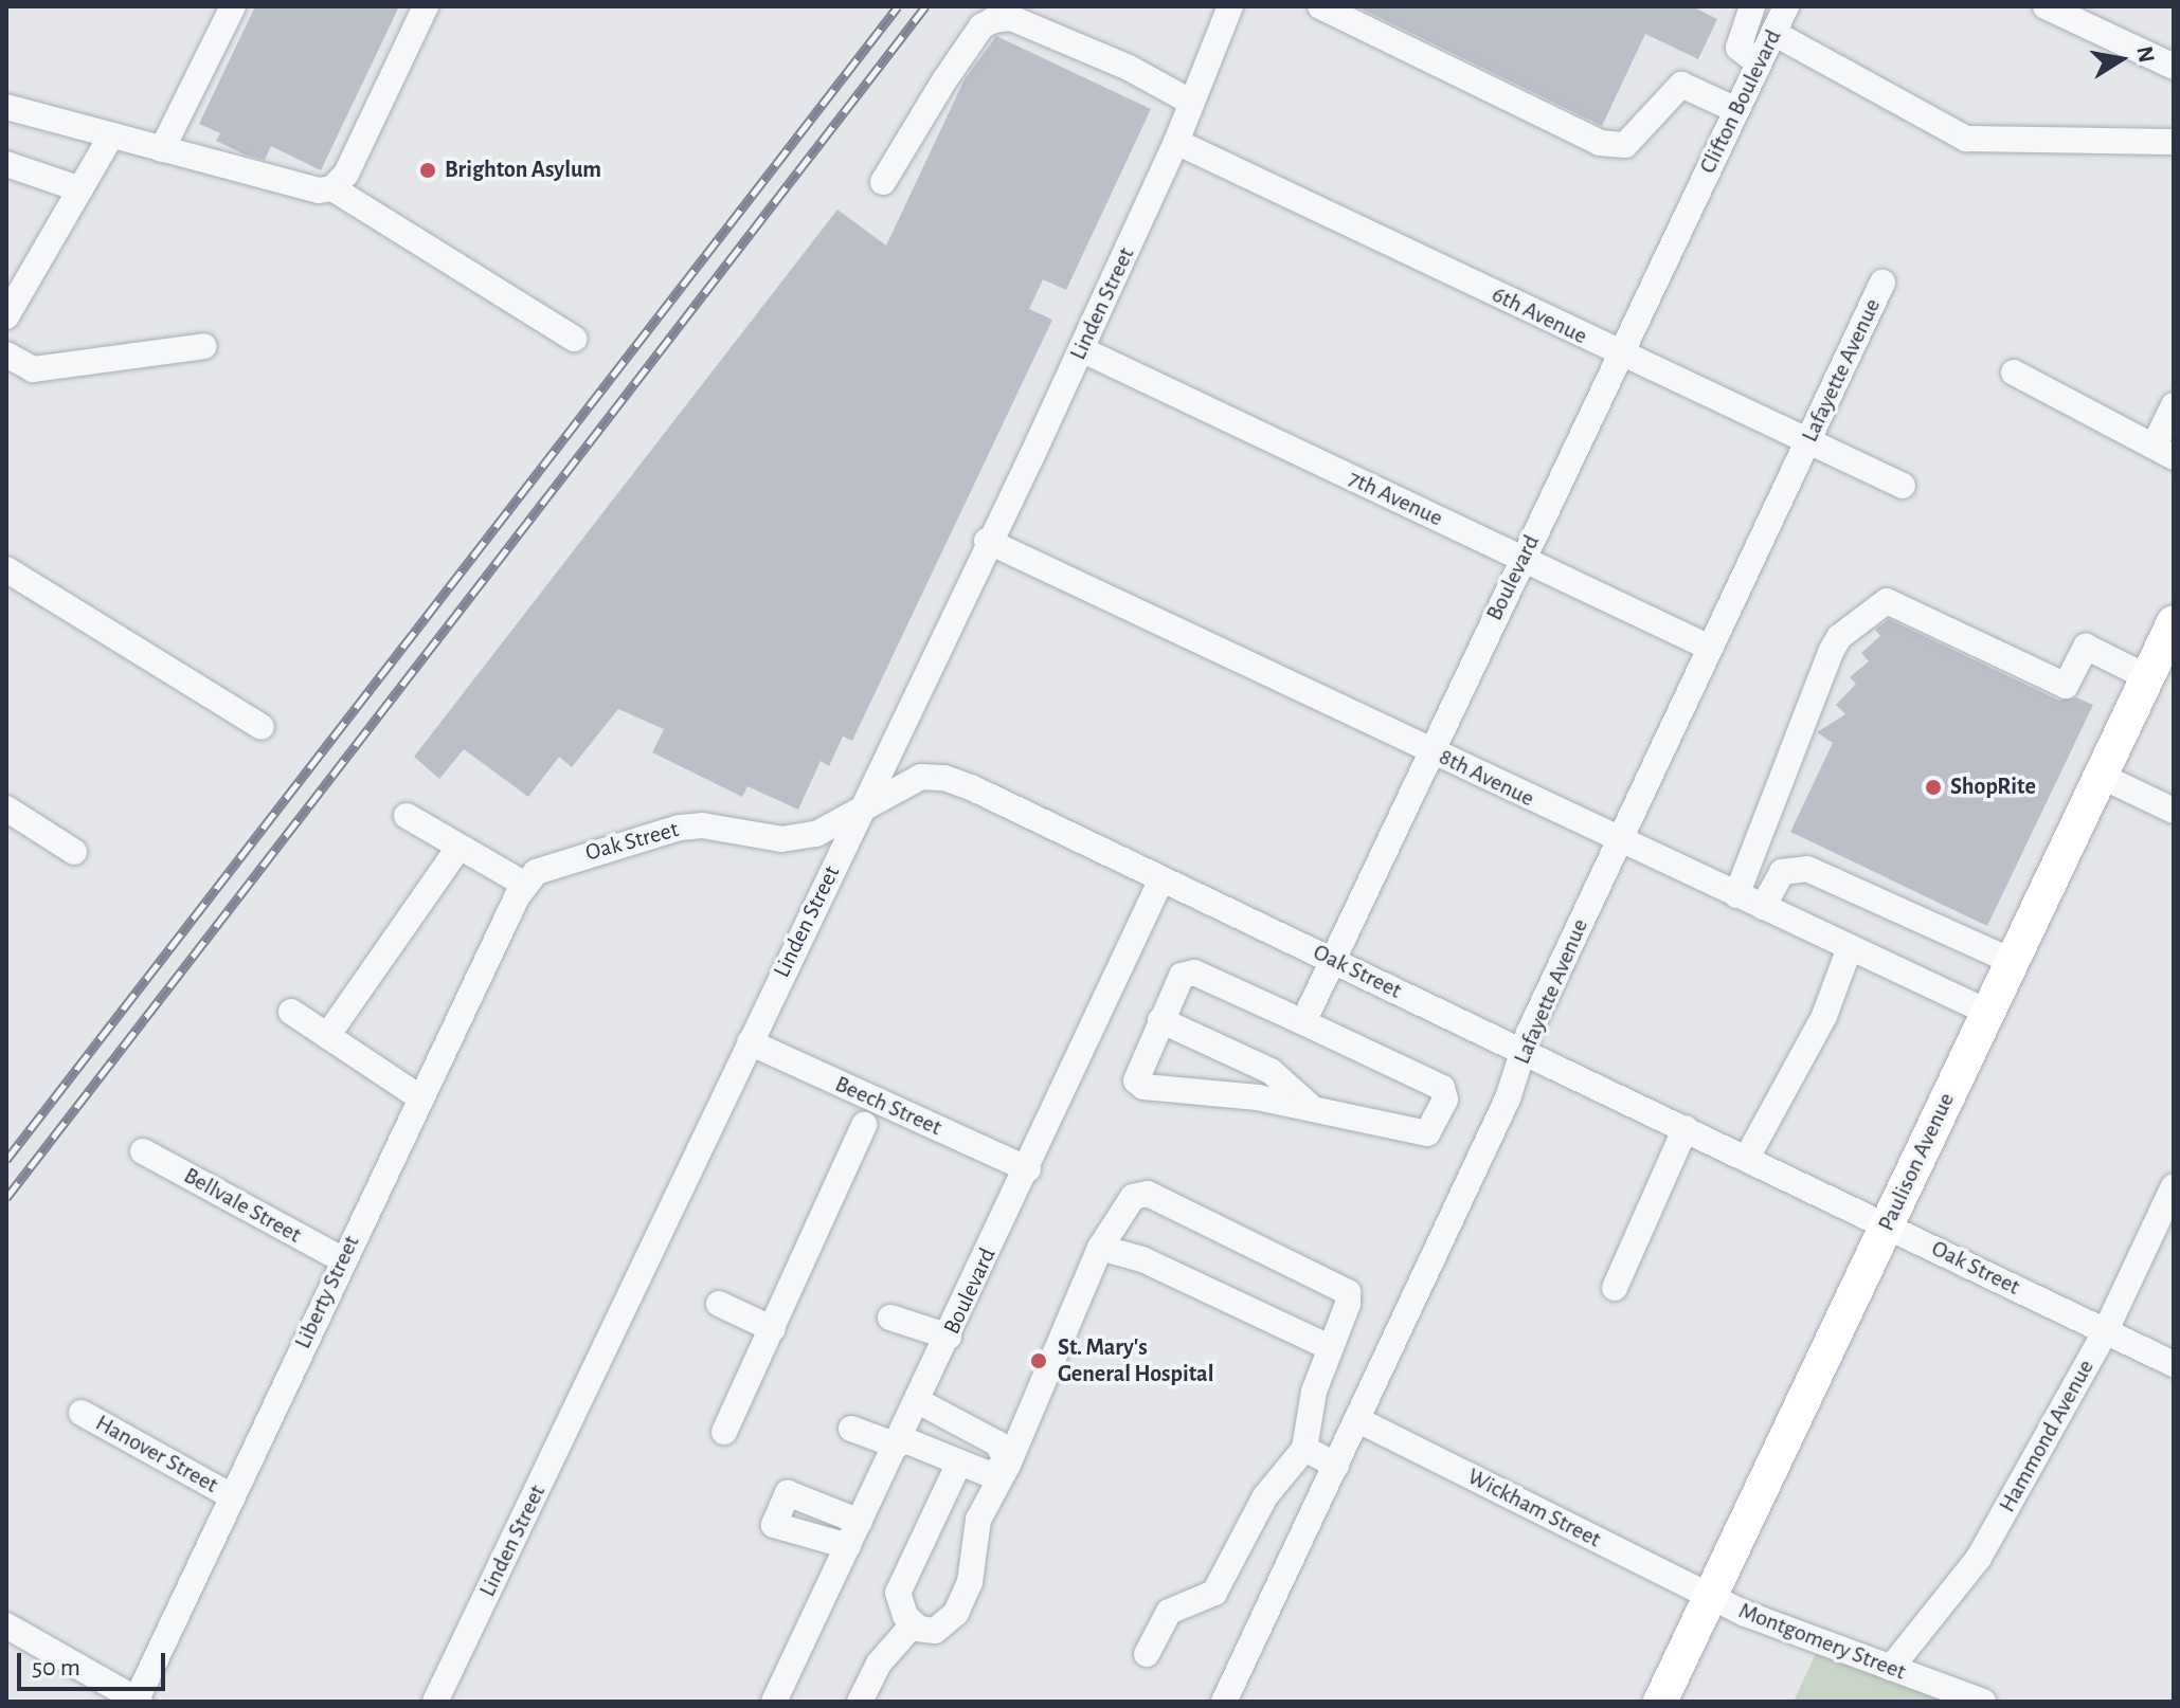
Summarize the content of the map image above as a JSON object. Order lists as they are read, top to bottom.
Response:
{
  "streets": {
    "main road": ["Paulison Avenue"],
    "street": [
      "Clifton Boulevard",
      "Linden Street",
      "6th Avenue",
      "Lafayette Avenue",
      "7th Avenue",
      "Boulevard",
      "8th Avenue",
      "Oak Street",
      "Beech Street",
      "Bellvale Street",
      "Liberty Street",
      "Hammond Avenue",
      "Hanover Street",
      "Wickham Street",
      "Montgomery Street"
    ]
  },
  "crossings": [
    ["Clifton Boulevard", "Boulevard"],
    ["Linden Street", "6th Avenue"],
    ["Linden Street", "7th Avenue"],
    ["Linden Street", "8th Avenue"],
    ["Linden Street", "Oak Street"],
    ["Linden Street", "Beech Street"],
    ["6th Avenue", "Lafayette Avenue"],
    ["6th Avenue", "Boulevard"],
    ["Lafayette Avenue", "7th Avenue"],
    ["Lafayette Avenue", "8th Avenue"],
    ["Lafayette Avenue", "Oak Street"],
    ["Lafayette Avenue", "Wickham Street"],
    ["7th Avenue", "Boulevard"],
    ["Boulevard", "8th Avenue"],
    ["Boulevard", "Oak Street"],
    ["Boulevard", "Beech Street"],
    ["8th Avenue", "Paulison Avenue"],
    ["Oak Street", "Paulison Avenue"],
    ["Oak Street", "Liberty Street"],
    ["Oak Street", "Hammond Avenue"],
    ["Paulison Avenue", "Wickham Street"],
    ["Paulison Avenue", "Montgomery Street"],
    ["Bellvale Street", "Liberty Street"],
    ["Liberty Street", "Hanover Street"],
    ["Hammond Avenue", "Montgomery Street"],
    ["Wickham Street", "Montgomery Street"]
  ],
  "places": ["Brighton Asylum", "ShopRite", "St. Mary's General Hospital"],
  "scale_bar": "50 m",
  "north": "right"
}
